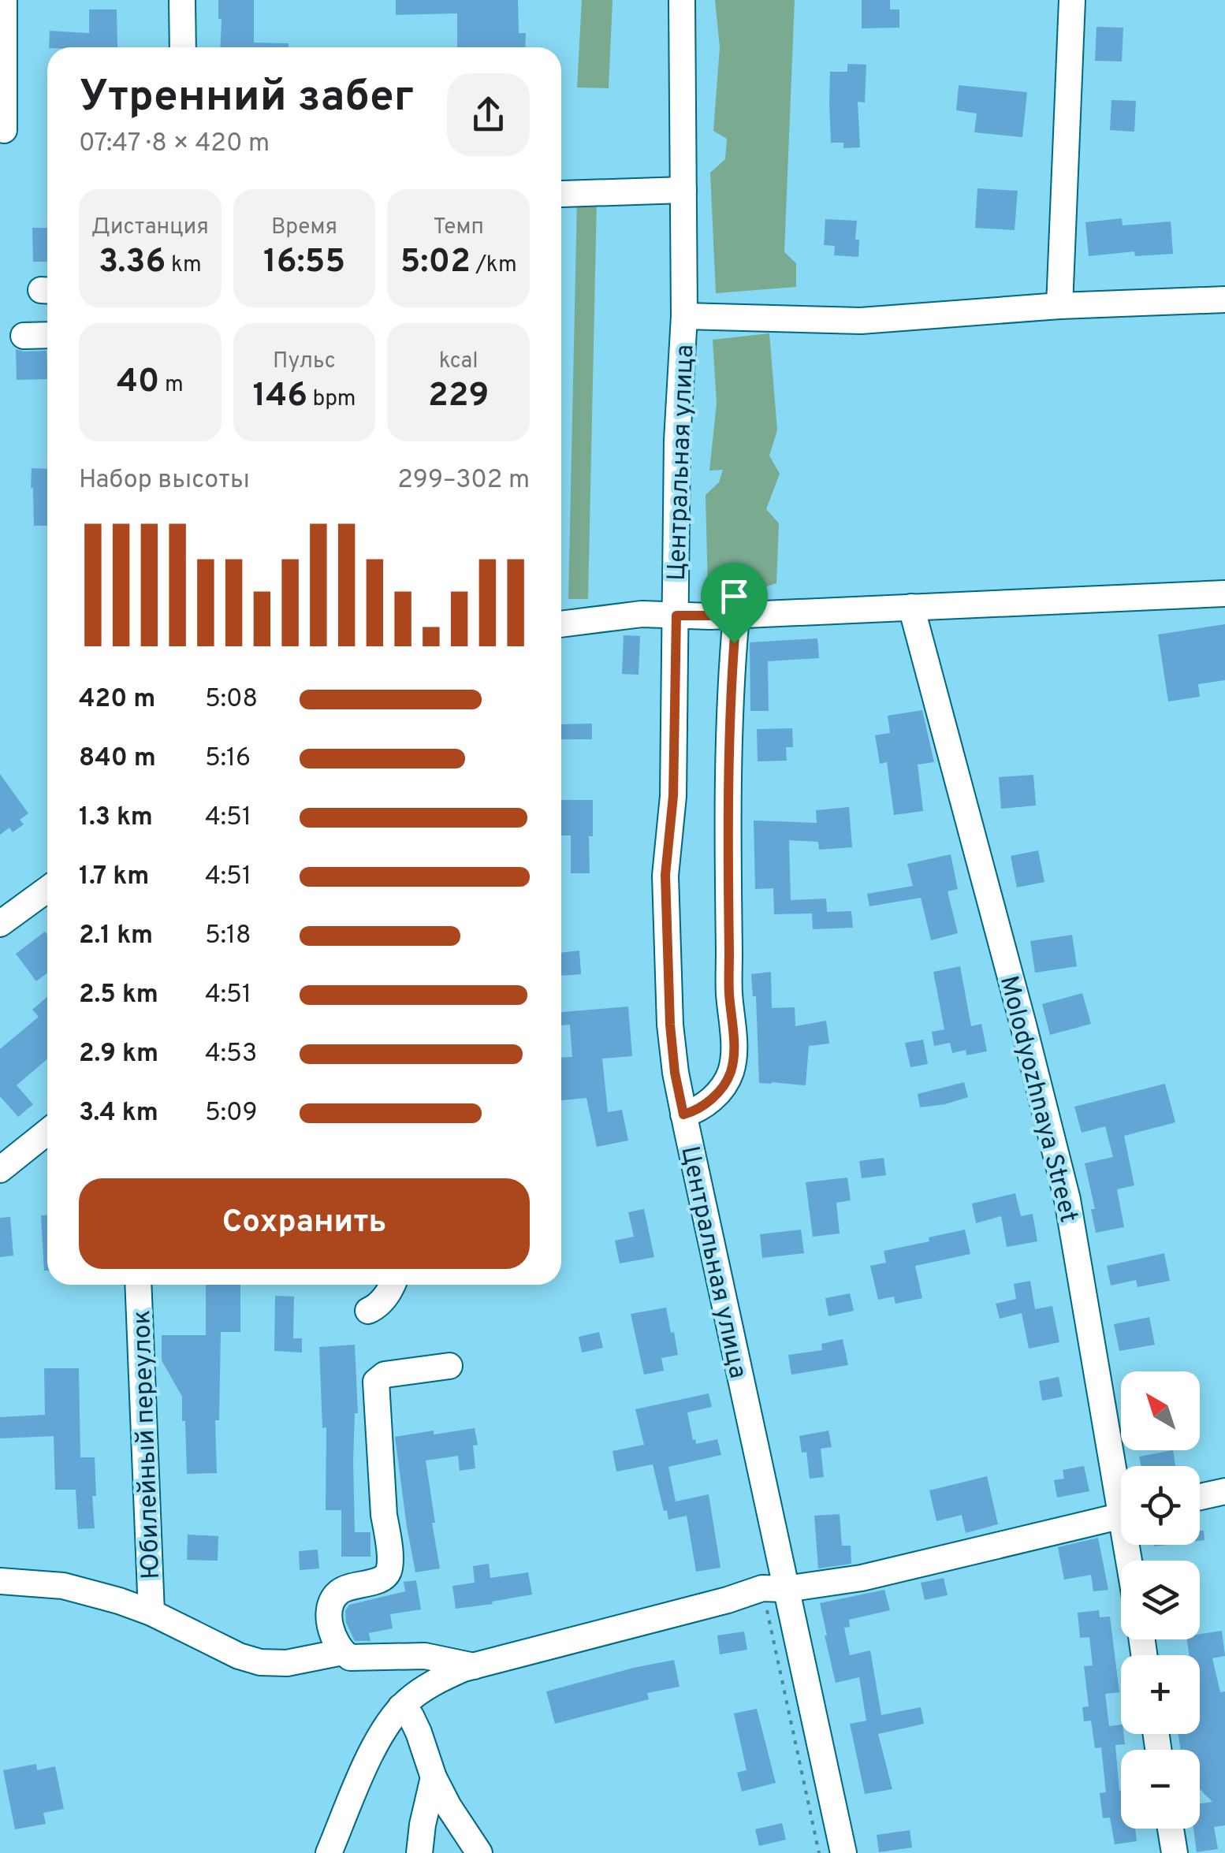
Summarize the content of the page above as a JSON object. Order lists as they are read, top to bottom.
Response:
{
  "streets": {
    "street": ["Центральная улица", "Molodyozhnaya Street", "Юбилейный переулок"]
  },
  "north": "top left",
  "page": {
    "heading": ["Утренний забег", "07:47 · 8 × 420 m"],
    "stats": [
      ["Дистанция", "3.36 km"],
      ["Время", "16:55"],
      ["Темп", "5:02 /km"],
      ["40 m"],
      ["Пульс", "146 bpm"],
      ["kcal", "229"]
    ],
    "chart": ["Набор высоты", "299–302 m"],
    "list": [
      {
        "name": "420 m",
        "note": "5:08"
      },
      {
        "name": "840 m",
        "note": "5:16"
      },
      {
        "name": "1.3 km",
        "note": "4:51"
      },
      {
        "name": "1.7 km",
        "note": "4:51"
      },
      {
        "name": "2.1 km",
        "note": "5:18"
      },
      {
        "name": "2.5 km",
        "note": "4:51"
      },
      {
        "name": "2.9 km",
        "note": "4:53"
      },
      {
        "name": "3.4 km",
        "note": "5:09"
      }
    ],
    "buttons": "Сохранить",
    "map_buttons": ["+", "−"]
  }
}
